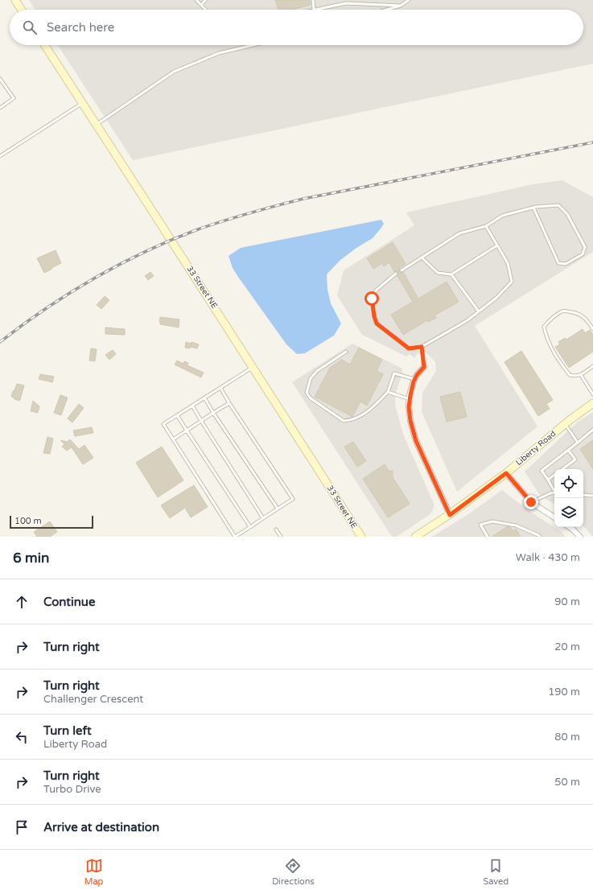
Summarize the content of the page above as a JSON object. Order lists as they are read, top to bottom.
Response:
{
  "streets": {
    "street": ["33 Street NE", "Liberty Road"]
  },
  "scale_bar": "100 m",
  "page": {
    "search": "Search here",
    "scale": "100 m",
    "heading": ["6 min", "Walk · 430 m"],
    "list": [
      ["Continue", "90 m"],
      ["Turn right", "20 m"],
      ["Turn right", "Challenger Crescent", "190 m"],
      ["Turn left", "Liberty Road", "80 m"],
      ["Turn right", "Turbo Drive", "50 m"],
      "Arrive at destination"
    ],
    "nav": ["Map", "Directions", "Saved"]
  }
}
